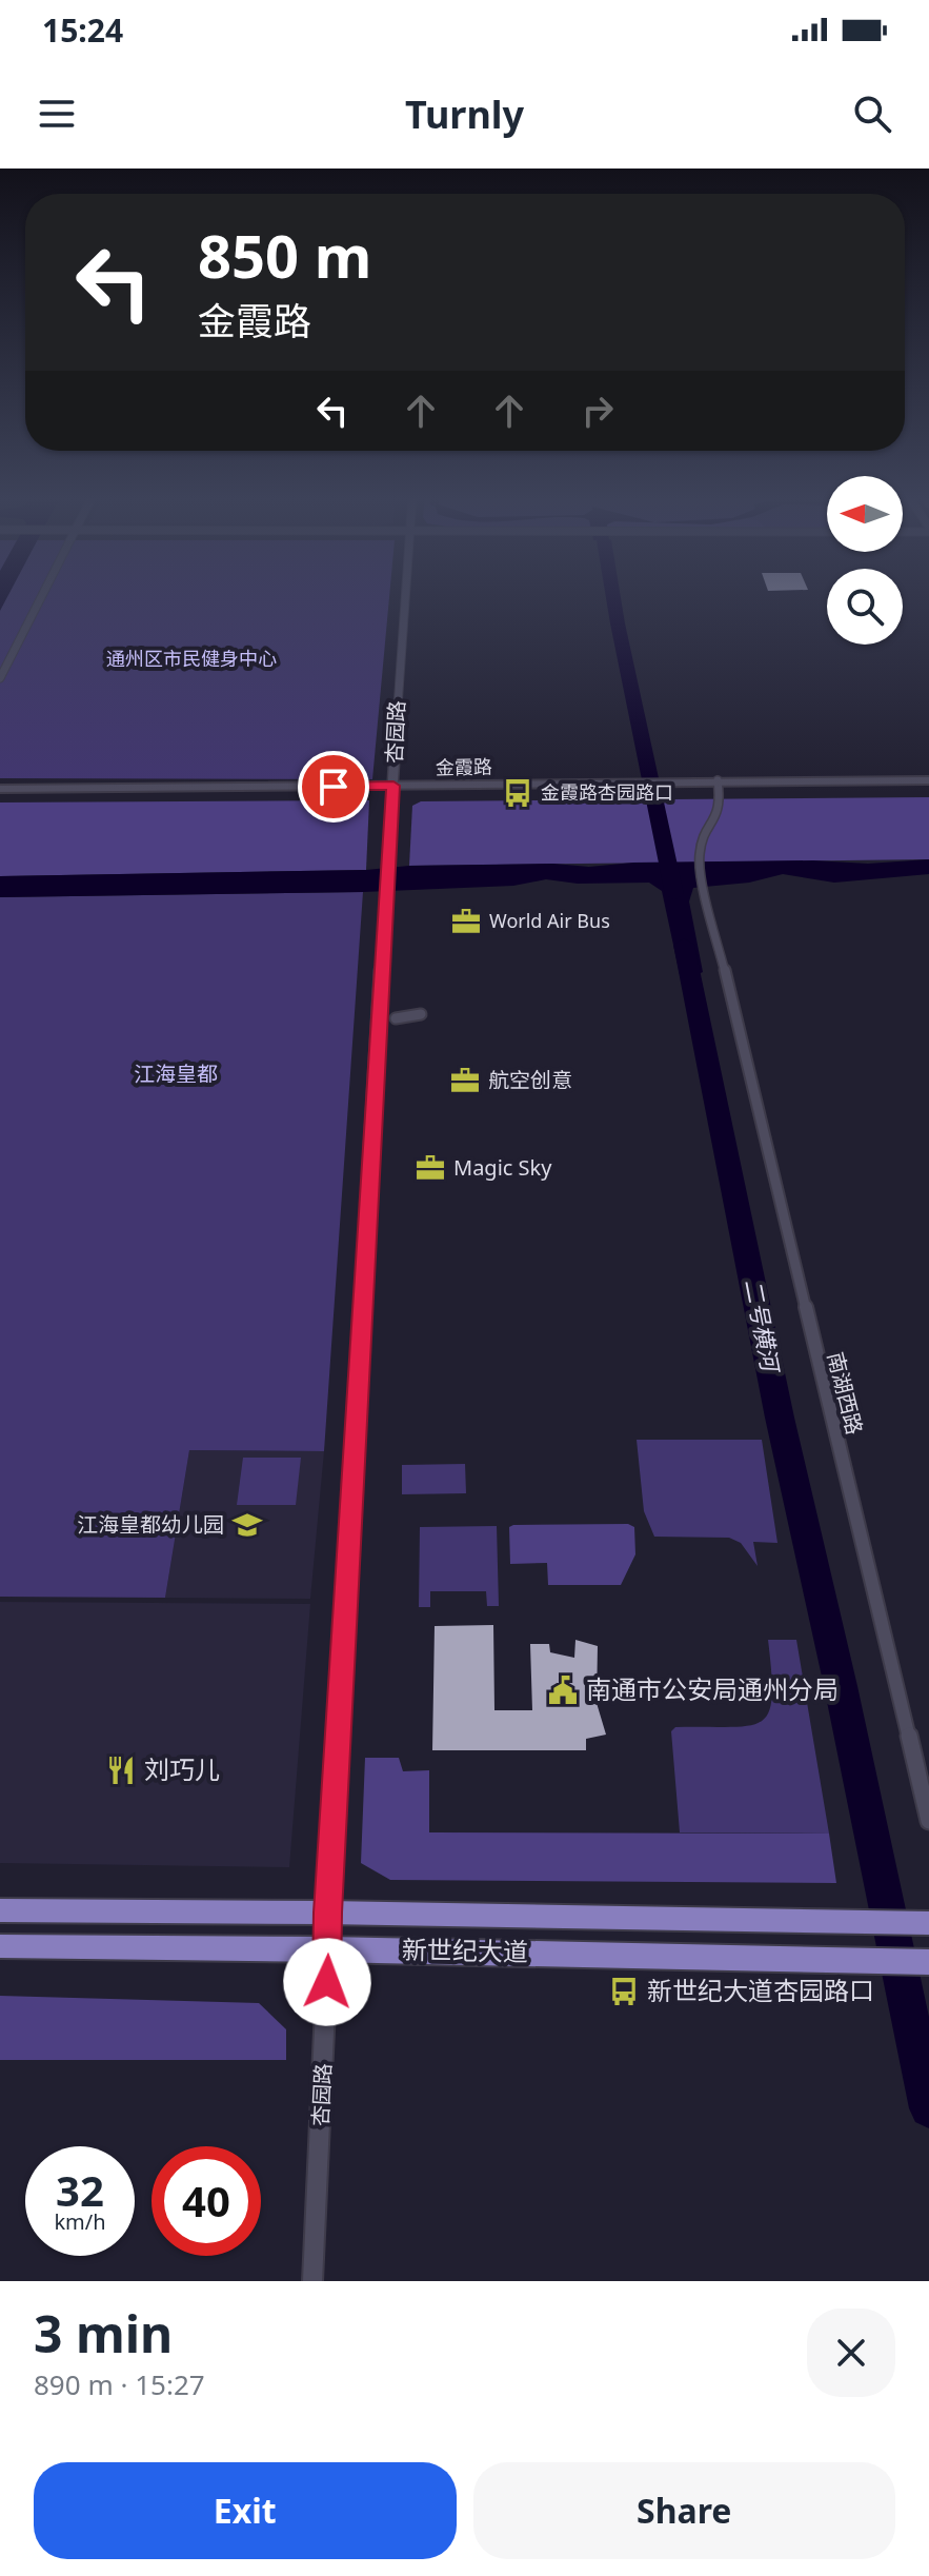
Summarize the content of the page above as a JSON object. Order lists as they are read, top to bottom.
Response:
{
  "streets": {
    "main road": ["金霞路", "新世纪大道"],
    "street": ["杏园路", "南湖西路"]
  },
  "crossings": [
    ["杏园路", "金霞路"],
    ["杏园路", "新世纪大道"],
    ["金霞路", "南湖西路"]
  ],
  "water": ["二号横河"],
  "parks": ["通州区市民健身中心", "江海皇都"],
  "places": {
    "bus stop": ["金霞路杏园路口", "新世纪大道杏园路口"],
    "office": ["World Air Bus", "航空创意", "Magic Sky"],
    "school or university": ["江海皇都幼儿园"],
    "public building": ["南通市公安局通州分局"],
    "restaurant": ["刘巧儿"]
  },
  "north": "left",
  "page": {
    "status": "15:24",
    "header": "Turnly",
    "turn": ["850 m", "金霞路"],
    "speed": "32 km/h",
    "limit": "40",
    "heading": ["3 min", "890 m · 15:27"],
    "buttons": ["Exit", "Share"]
  }
}
